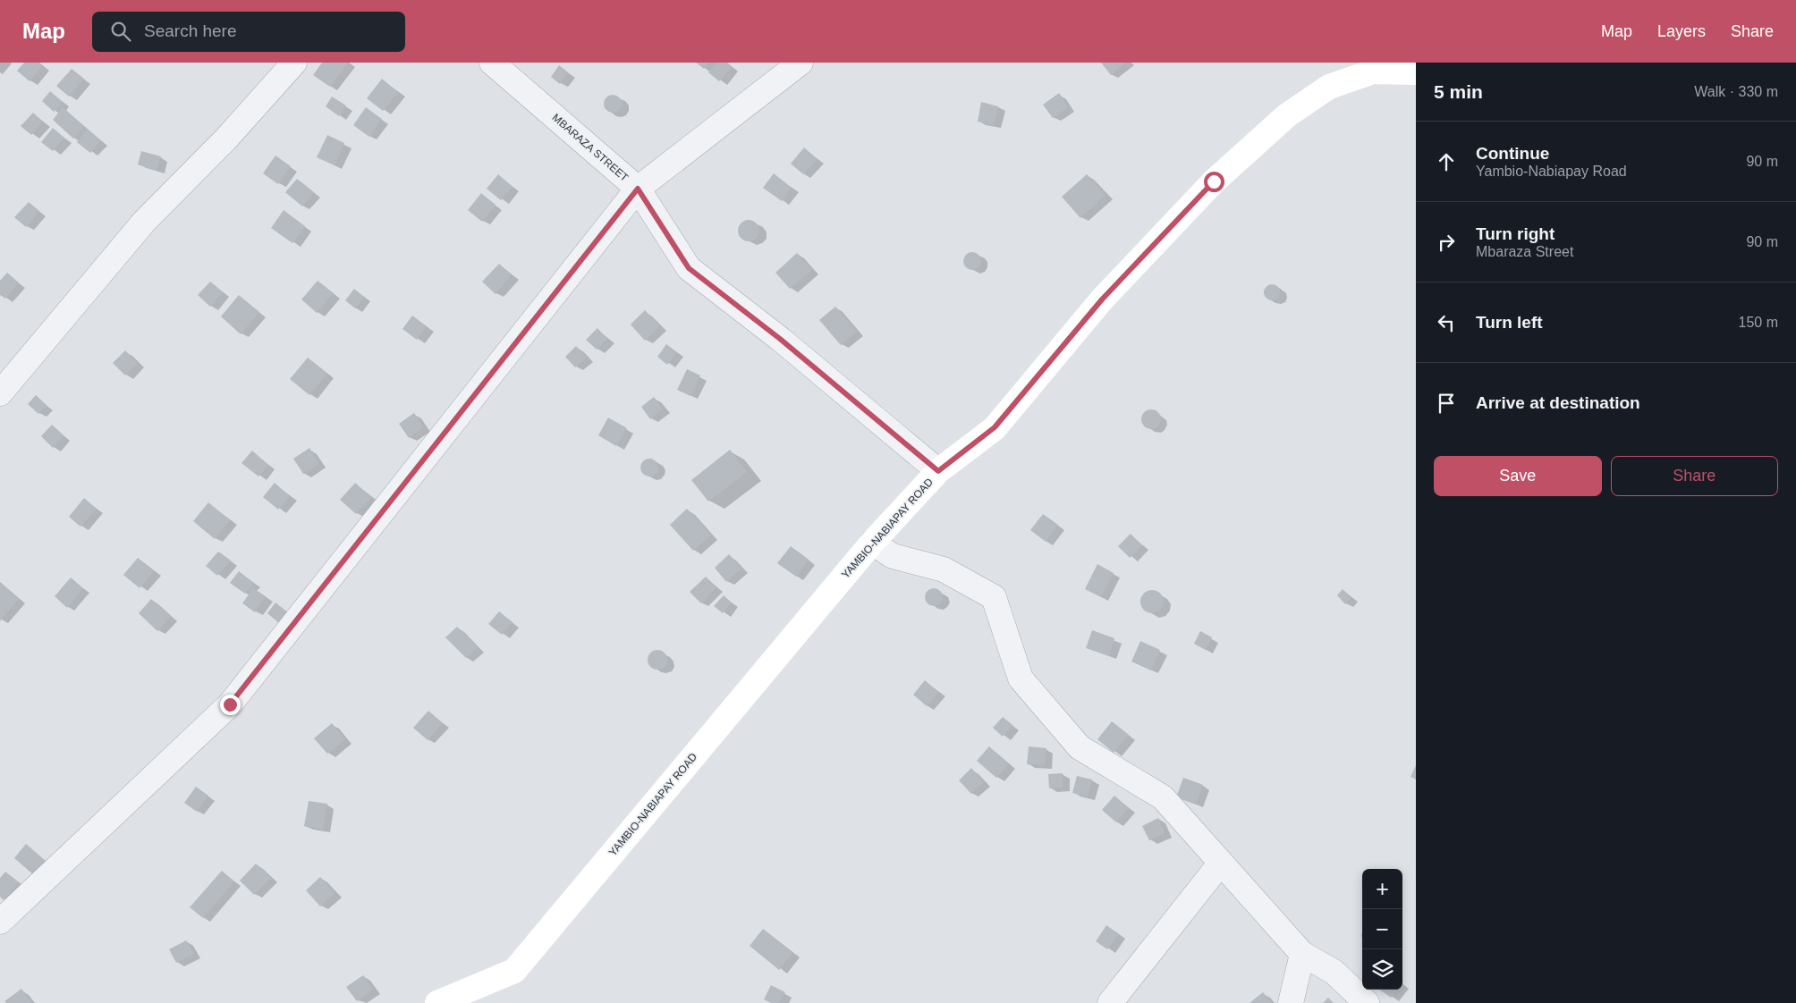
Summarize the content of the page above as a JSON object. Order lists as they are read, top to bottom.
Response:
{
  "streets": {
    "main road": ["YAMBIO-NABIAPAY ROAD"],
    "street": ["MBARAZA STREET"]
  },
  "crossings": [
    ["MBARAZA STREET", "YAMBIO-NABIAPAY ROAD"]
  ],
  "page": {
    "header": "Map",
    "search": "Search here",
    "nav": ["Map", "Layers", "Share"],
    "heading": ["5 min", "Walk · 330 m"],
    "list": [
      ["Continue", "Yambio-Nabiapay Road", "90 m"],
      ["Turn right", "Mbaraza Street", "90 m"],
      ["Turn left", "150 m"],
      "Arrive at destination"
    ],
    "buttons": ["Save", "Share"],
    "map_buttons": ["+", "−"]
  }
}
